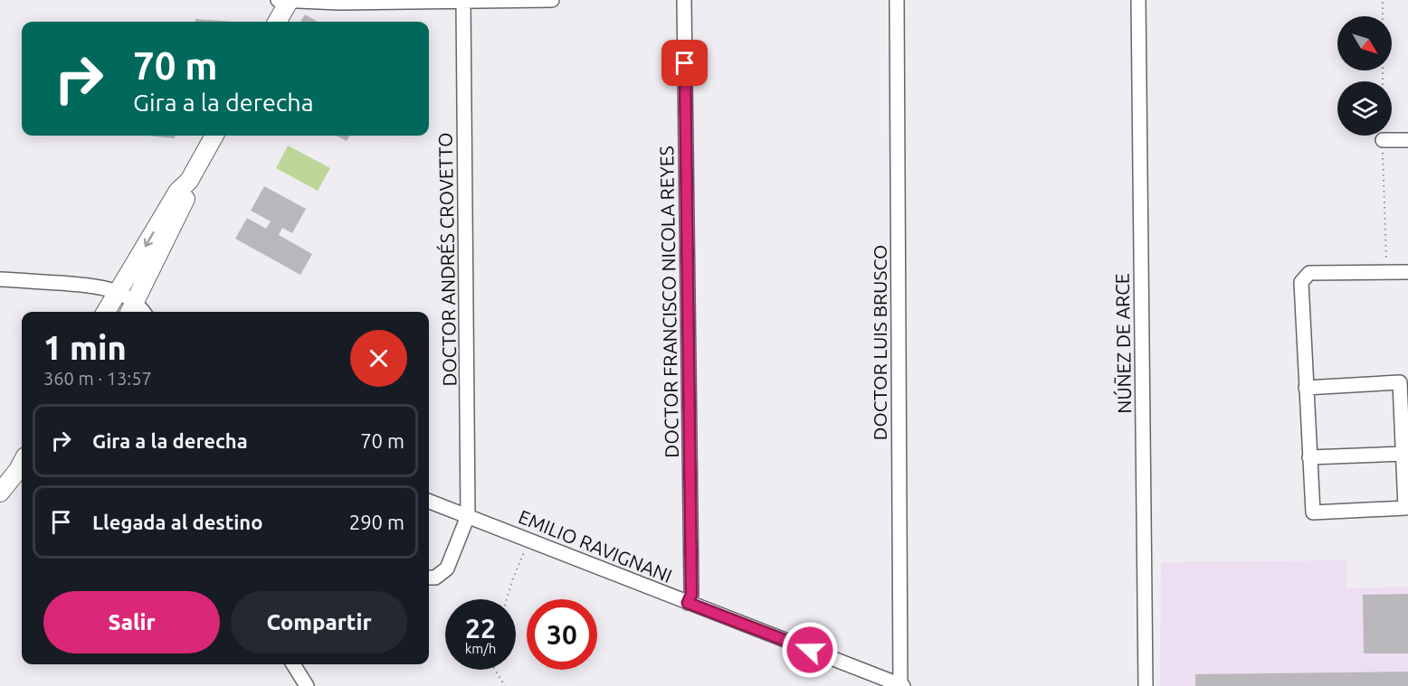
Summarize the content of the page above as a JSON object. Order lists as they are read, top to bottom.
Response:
{
  "streets": {
    "street": [
      "DOCTOR ANDRÉS CROVETTO",
      "DOCTOR FRANCISCO NICOLA REYES",
      "DOCTOR LUIS BRUSCO",
      "NÚÑEZ DE ARCE",
      "EMILIO RAVIGNANI"
    ]
  },
  "crossings": [
    ["DOCTOR ANDRÉS CROVETTO", "EMILIO RAVIGNANI"],
    ["DOCTOR FRANCISCO NICOLA REYES", "EMILIO RAVIGNANI"],
    ["DOCTOR LUIS BRUSCO", "EMILIO RAVIGNANI"]
  ],
  "north": "bottom right",
  "page": {
    "turn": ["70 m", "Gira a la derecha"],
    "heading": ["1 min", "360 m · 13:57"],
    "list": [
      {
        "name": "Gira a la derecha",
        "value": "70 m"
      },
      {
        "name": "Llegada al destino",
        "value": "290 m"
      }
    ],
    "buttons": ["Salir", "Compartir"],
    "speed": "22 km/h",
    "limit": "30"
  }
}
